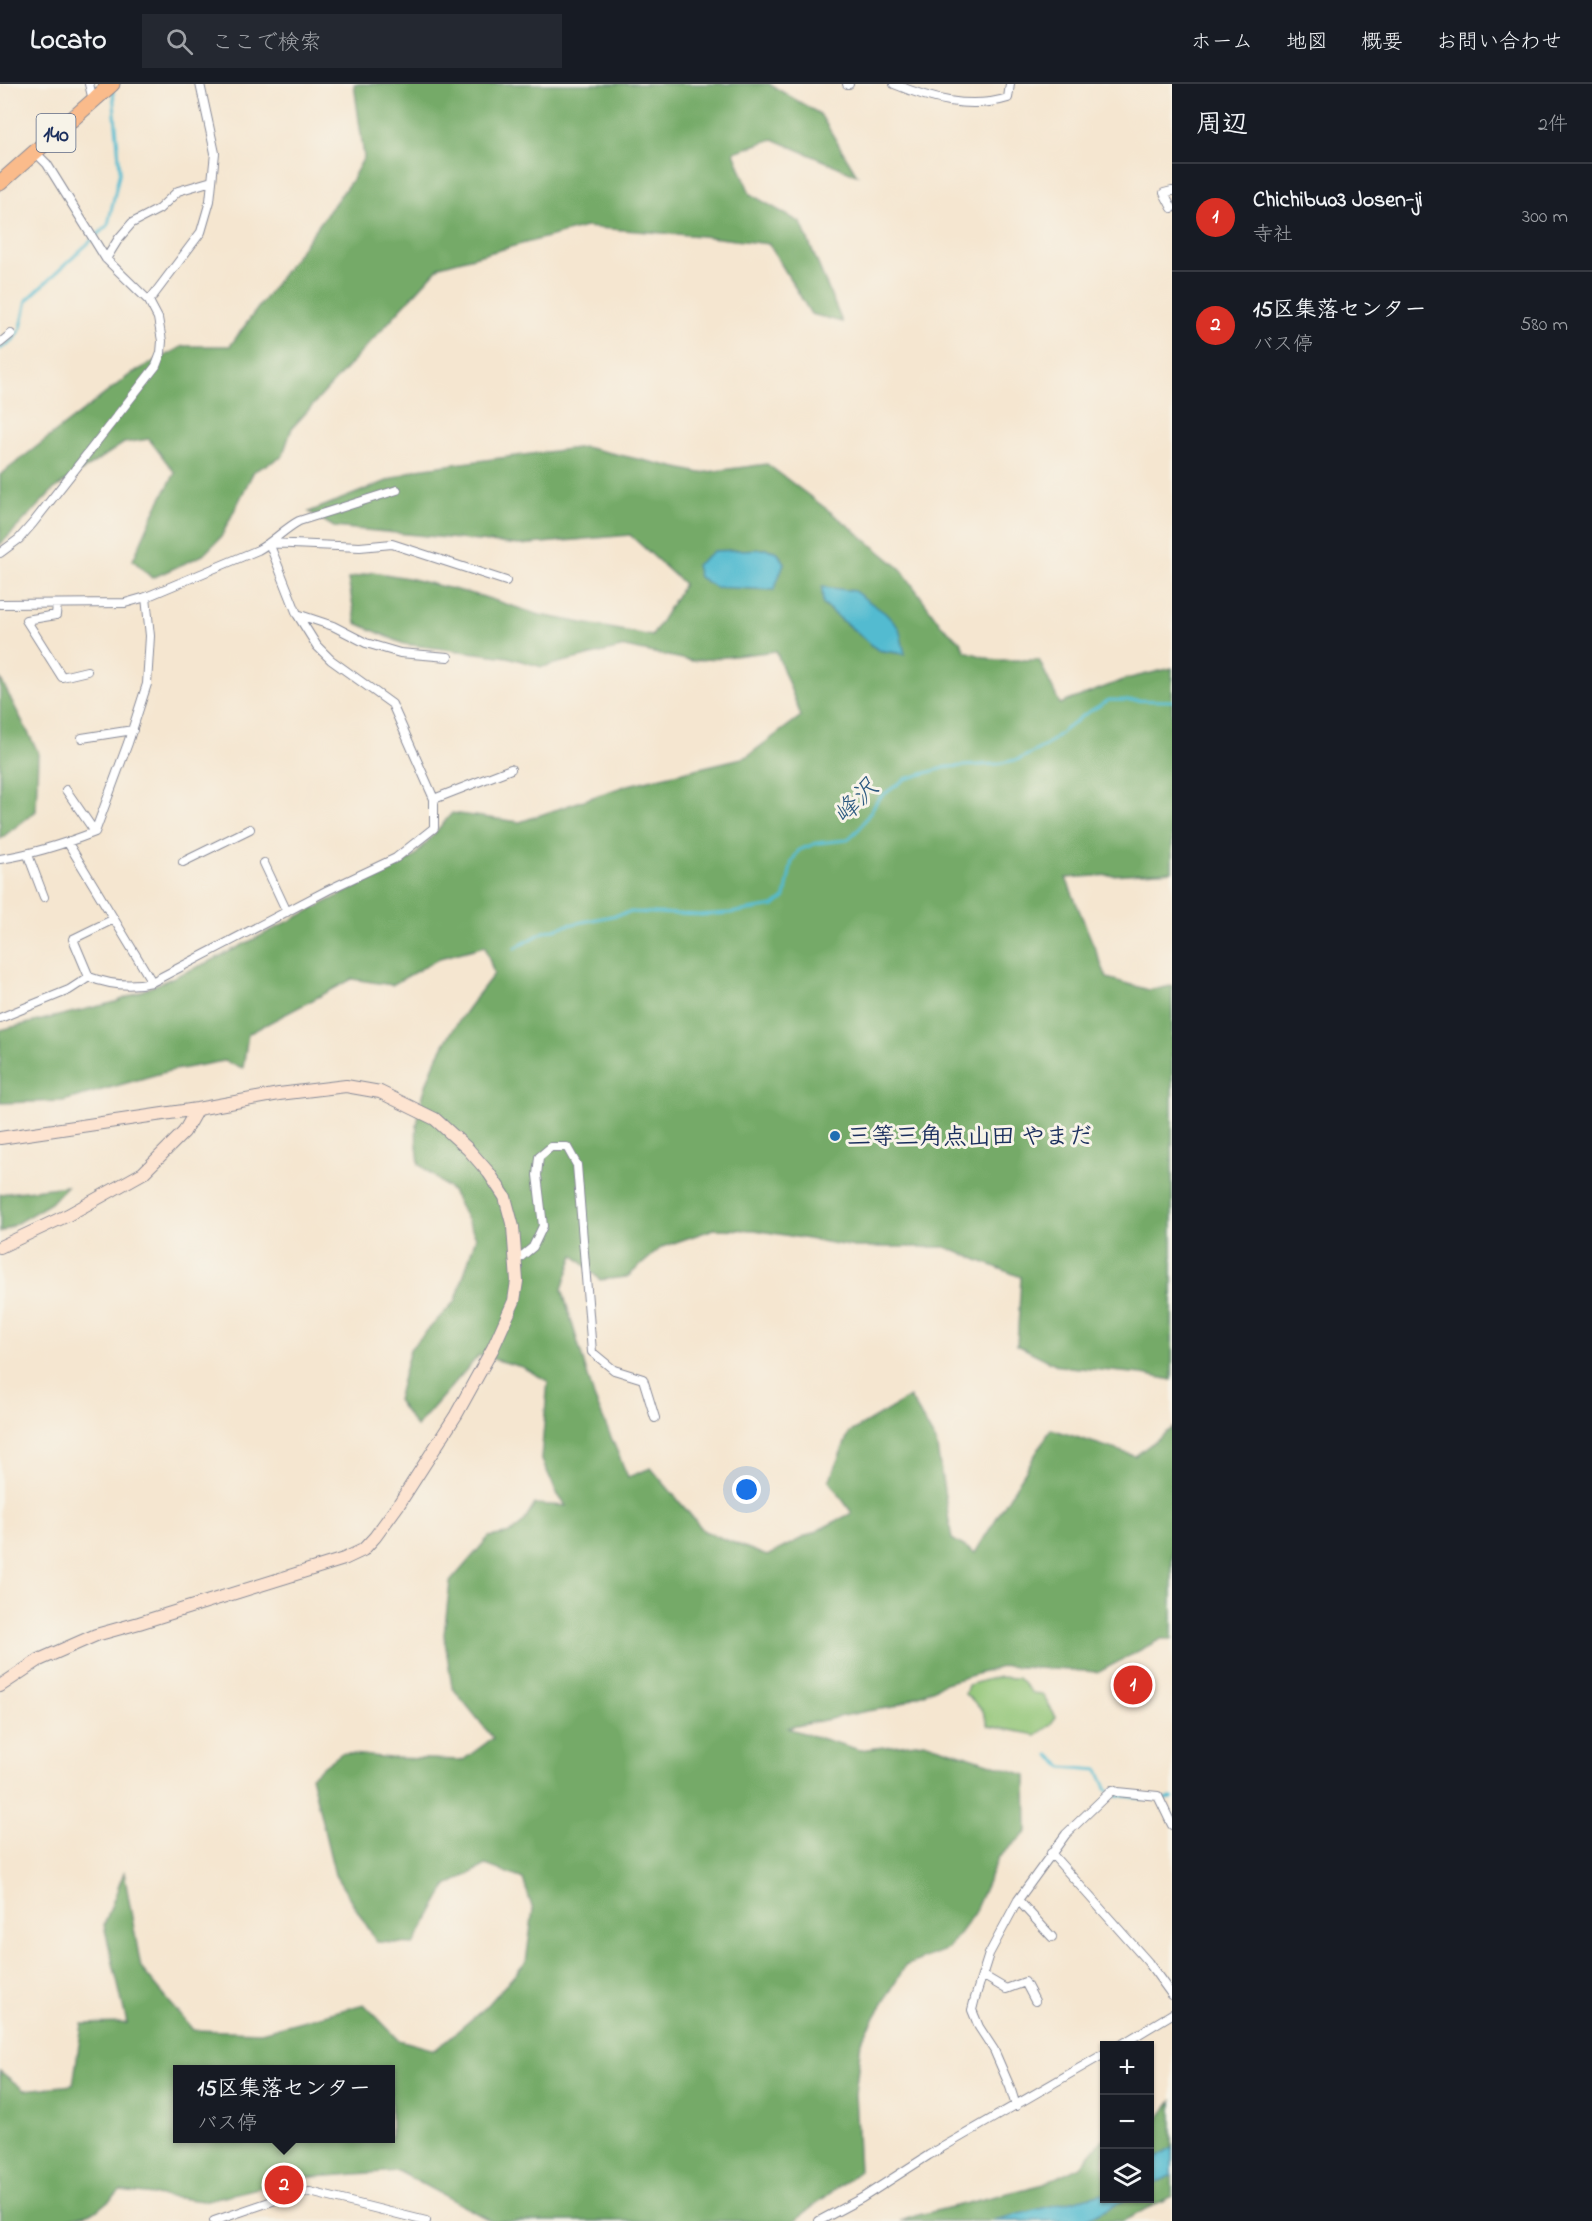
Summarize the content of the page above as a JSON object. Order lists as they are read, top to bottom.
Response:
{
  "streets": {
    "highway": ["140"]
  },
  "water": ["峰沢"],
  "places": ["三等三角点山田 やまだ"],
  "page": {
    "header": "Locato",
    "search": "ここで検索",
    "nav": [
      "ホーム",
      "地図",
      "概要",
      "お問い合わせ"
    ],
    "heading": ["周辺", "2件"],
    "list": [
      {
        "mark": "1",
        "name": "Chichibu03 Josen-ji",
        "note": "寺社",
        "value": "300 m"
      },
      {
        "mark": "2",
        "name": "15区集落センター",
        "note": "バス停",
        "value": "580 m"
      }
    ],
    "pins": ["1", "2"],
    "map_buttons": ["+", "−"],
    "popup": ["15区集落センター", "バス停"]
  }
}
